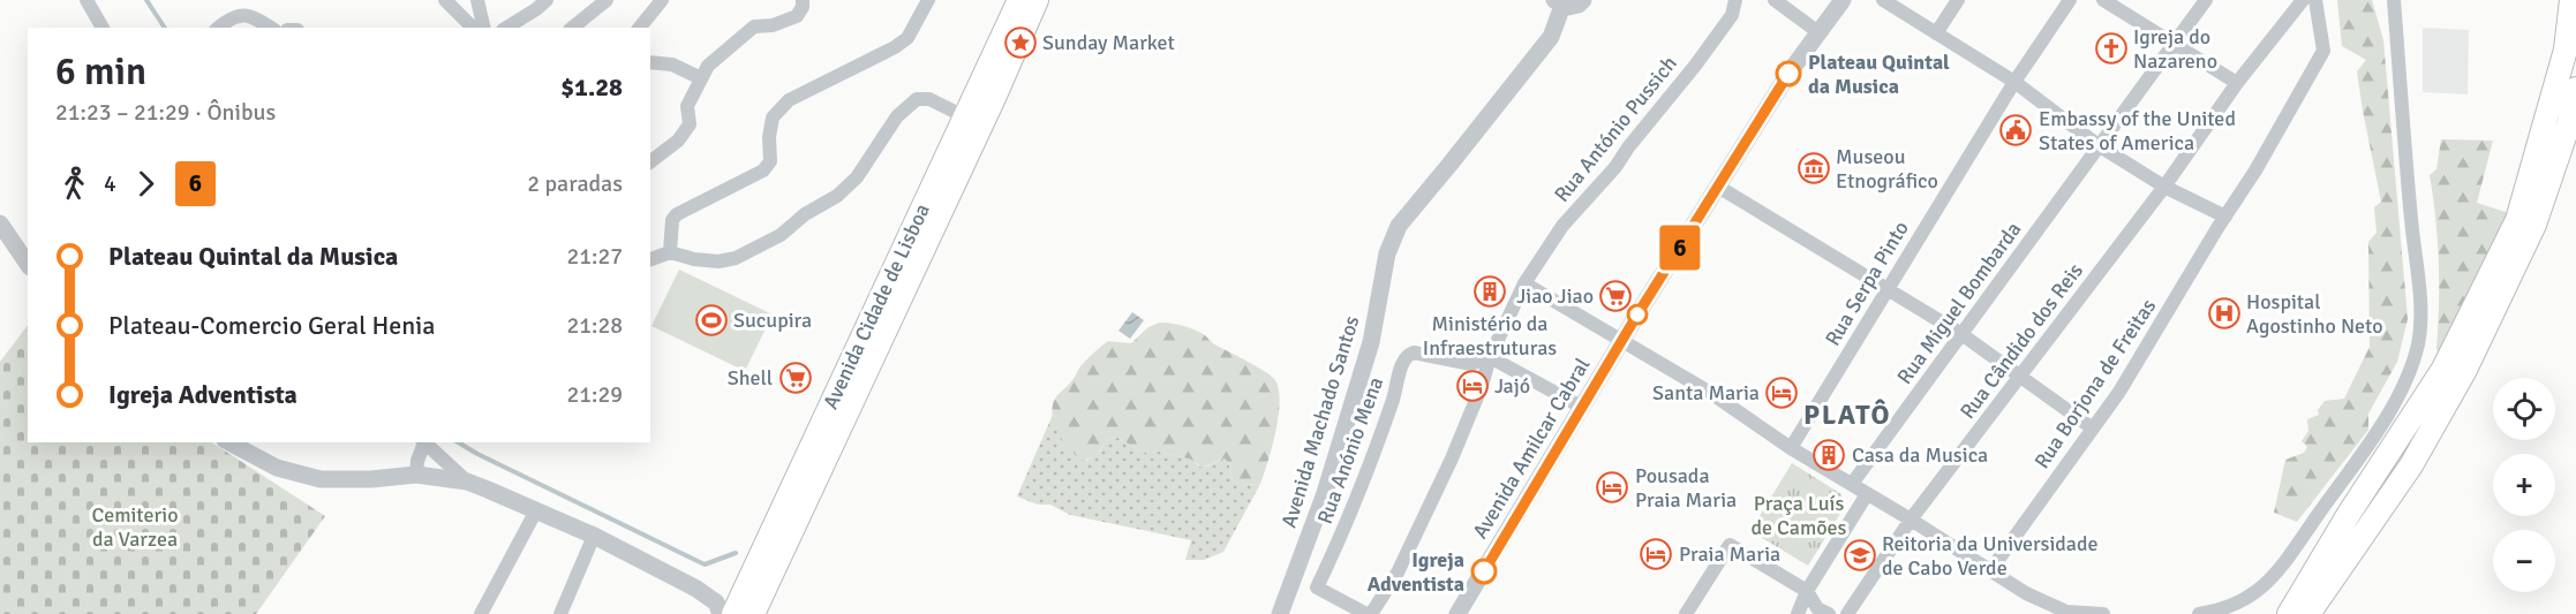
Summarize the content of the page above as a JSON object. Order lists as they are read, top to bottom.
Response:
{
  "streets": {
    "main road": ["Avenida Cidade de Lisboa"],
    "street": [
      "Rua António Pussich",
      "Rua Serpa Pinto",
      "Rua Miguel Bombarda",
      "Rua Cândido dos Reis",
      "Rua Borjona de Freitas",
      "Avenida Machado Santos",
      "Avenida Amilcar Cabral",
      "Rua Anónio Mena"
    ]
  },
  "crossings": [
    ["Rua António Pussich", "Rua Anónio Mena"]
  ],
  "districts": ["PLATÔ"],
  "parks": ["Praça Luís de Camões", "Cemiterio da Varzea"],
  "places": {
    "place": ["Sunday Market"],
    "church": ["Igreja do Nazareno"],
    "other": ["Plateau Quintal da Musica", "Igreja Adventista"],
    "public building": ["Embassy of the United States of America"],
    "museum": ["Museou Etnográfico"],
    "building": ["Ministério da Infraestruturas", "Casa da Musica"],
    "supermarket": ["Jiao Jiao", "Shell"],
    "hospital": ["Hospital Agostinho Neto"],
    "sports": ["Sucupira"],
    "hotel": [
      "Jajó",
      "Santa Maria",
      "Pousada Praia Maria",
      "Praia Maria"
    ],
    "school or university": ["Reitoria da Universidade de Cabo Verde"]
  },
  "lines": ["bus line 6"],
  "page": {
    "on_map": "6",
    "heading": ["6 min", "21:23 – 21:29 · Ônibus", "$1.28"],
    "legs": ["4", "6", "2 paradas"],
    "list": [
      {
        "name": "Plateau Quintal da Musica",
        "value": "21:27"
      },
      {
        "name": "Plateau-Comercio Geral Henia",
        "value": "21:28"
      },
      {
        "name": "Igreja Adventista",
        "value": "21:29"
      }
    ],
    "map_buttons": ["+", "−"]
  }
}
